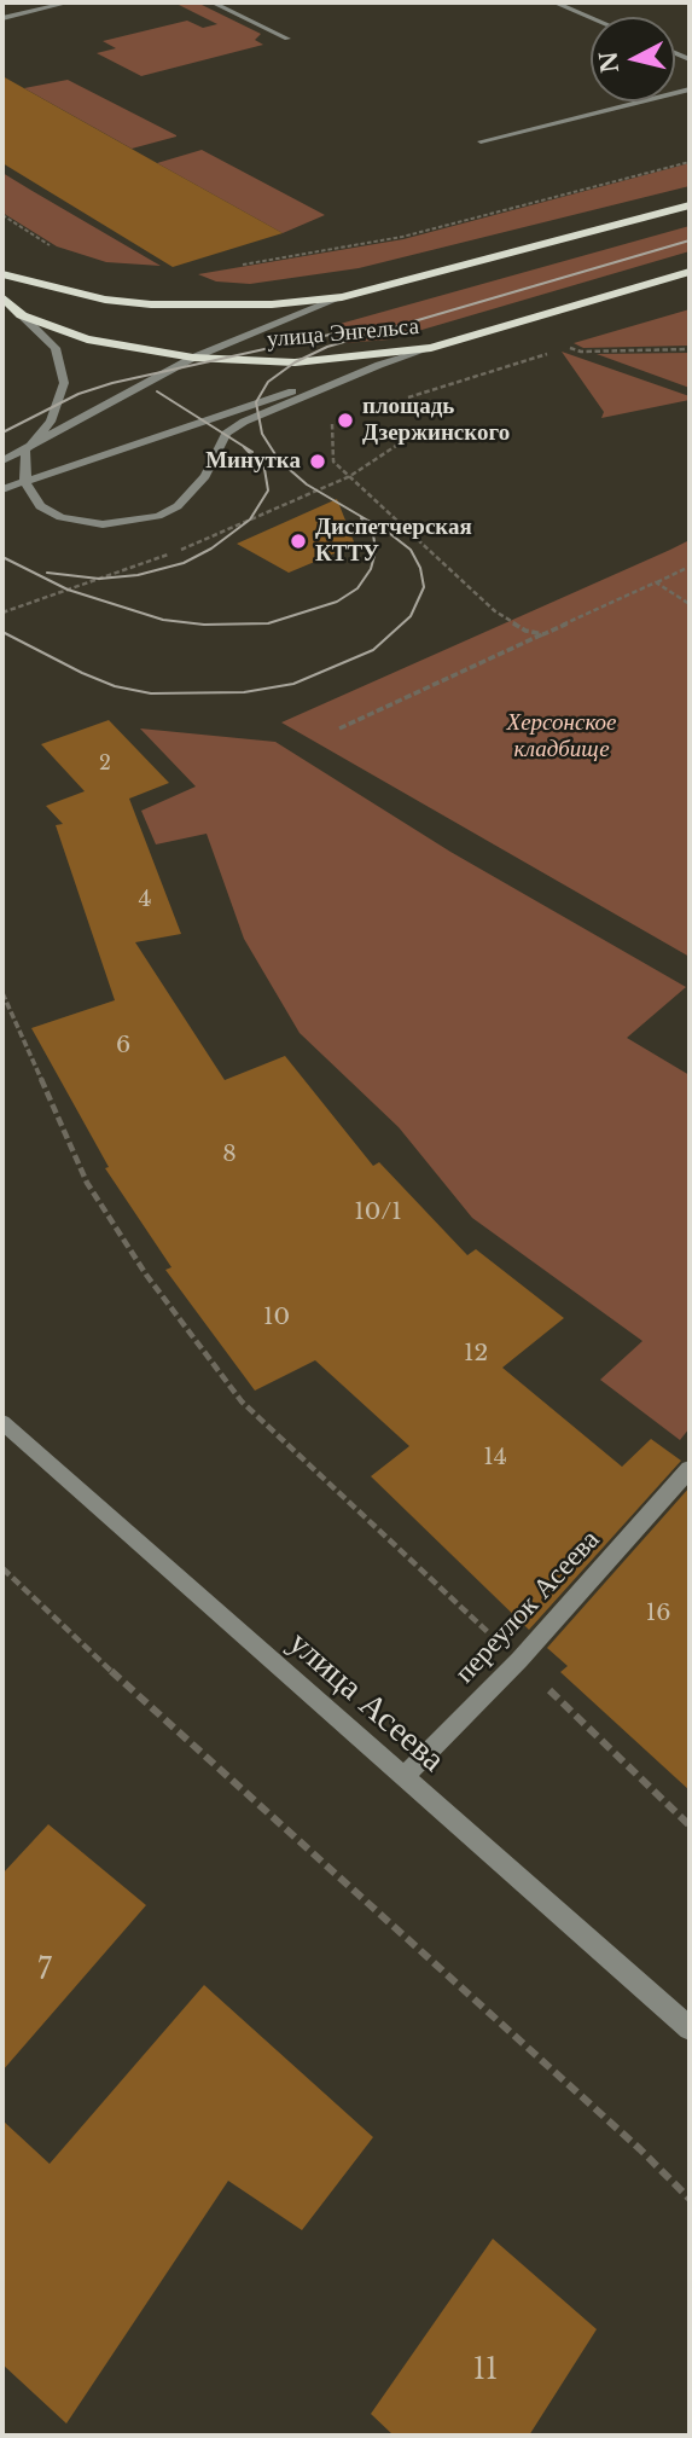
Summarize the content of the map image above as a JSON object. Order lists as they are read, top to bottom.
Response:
{
  "streets": {
    "main road": ["улица Энгельса"],
    "street": ["переулок Асеева", "улица Асеева"]
  },
  "crossings": [
    ["переулок Асеева", "улица Асеева"]
  ],
  "parks": ["Херсонское кладбище"],
  "places": ["площадь Дзержинского", "Минутка", "Диспетчерская КТТУ"],
  "house_numbers": [
    "2",
    "4",
    "6",
    "8",
    "10/1",
    "10",
    "12",
    "14",
    "16",
    "7",
    "11"
  ],
  "north": "left"
}
